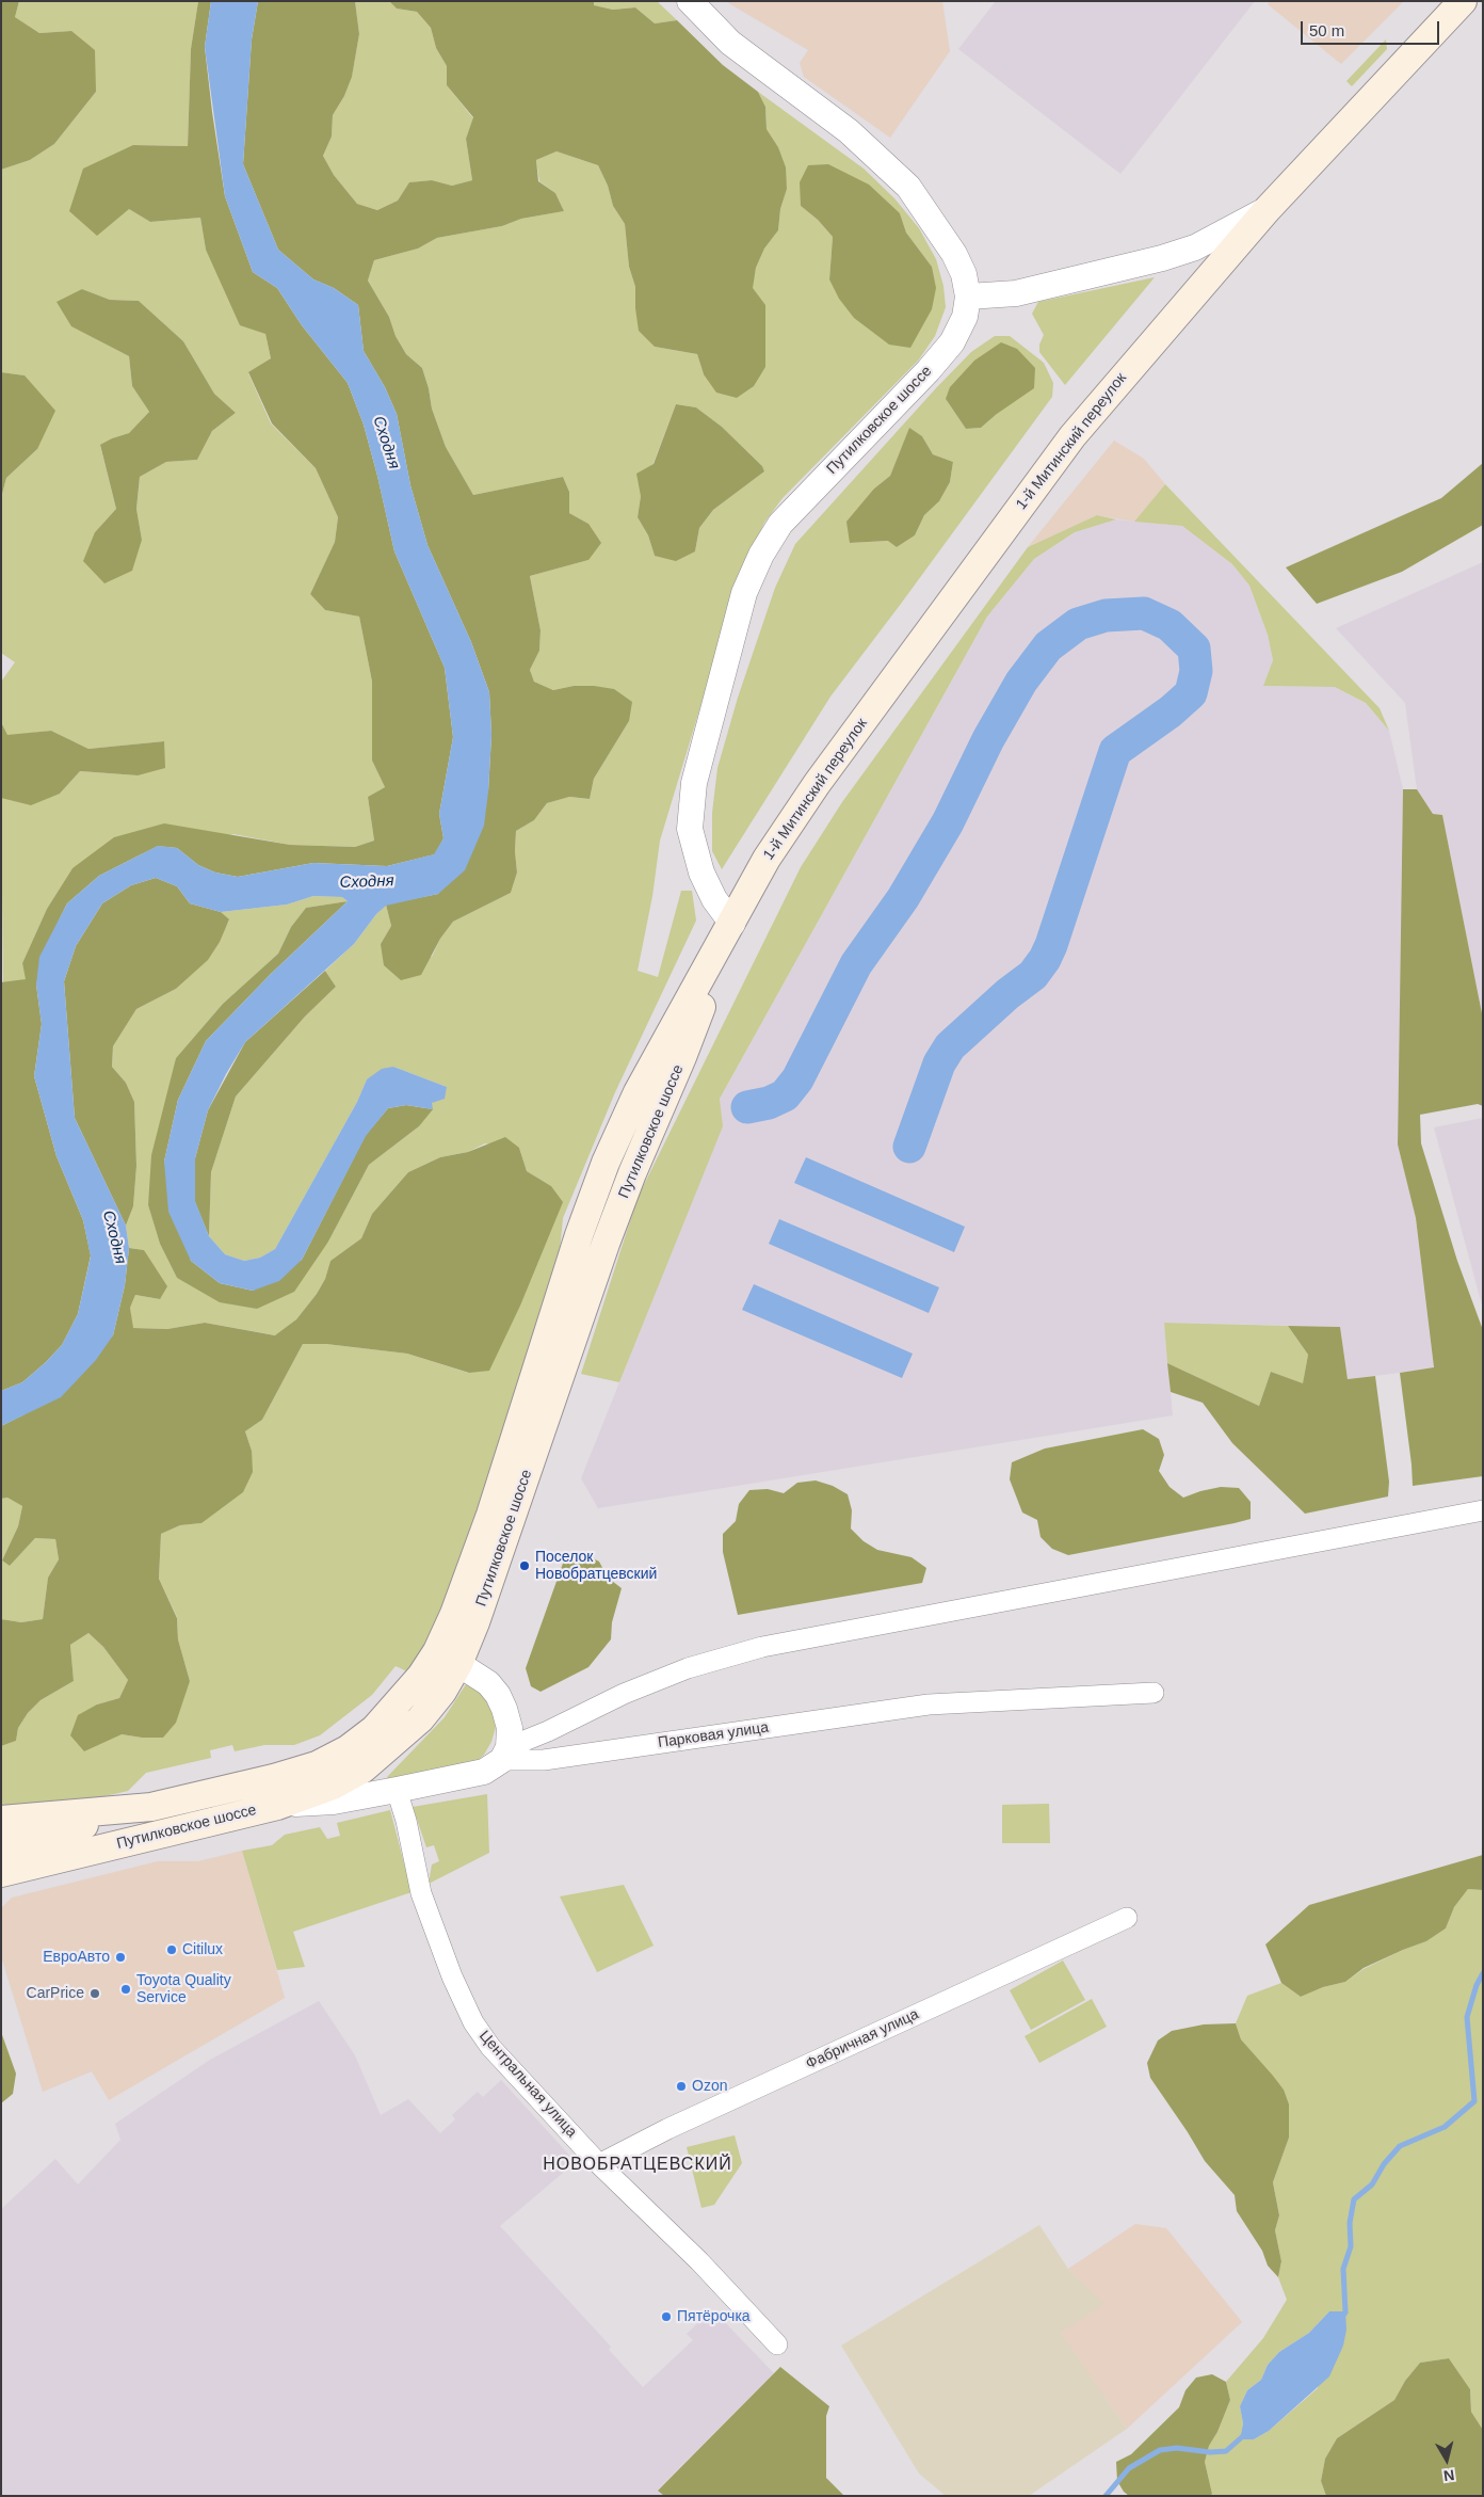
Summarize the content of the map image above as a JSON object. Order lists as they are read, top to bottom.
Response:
{
  "streets": {
    "main road": ["Путилковское шоссе", "1-й Митинский переулок"],
    "street": ["Парковая улица", "Фабричная улица", "Центральная улица"]
  },
  "crossings": [
    ["Путилковское шоссе", "1-й Митинский переулок"],
    ["Путилковское шоссе", "Парковая улица"],
    ["Парковая улица", "Центральная улица"],
    ["Фабричная улица", "Центральная улица"]
  ],
  "districts": ["НОВОБРАТЦЕВСКИЙ"],
  "water": ["Сходня"],
  "places": [
    "Поселок Новобратцевский",
    "Citilux",
    "ЕвроАвто",
    "Toyota Quality Service",
    "CarPrice",
    "Ozon",
    "Пятёрочка"
  ],
  "scale_bar": "50 m",
  "north": "bottom"
}
